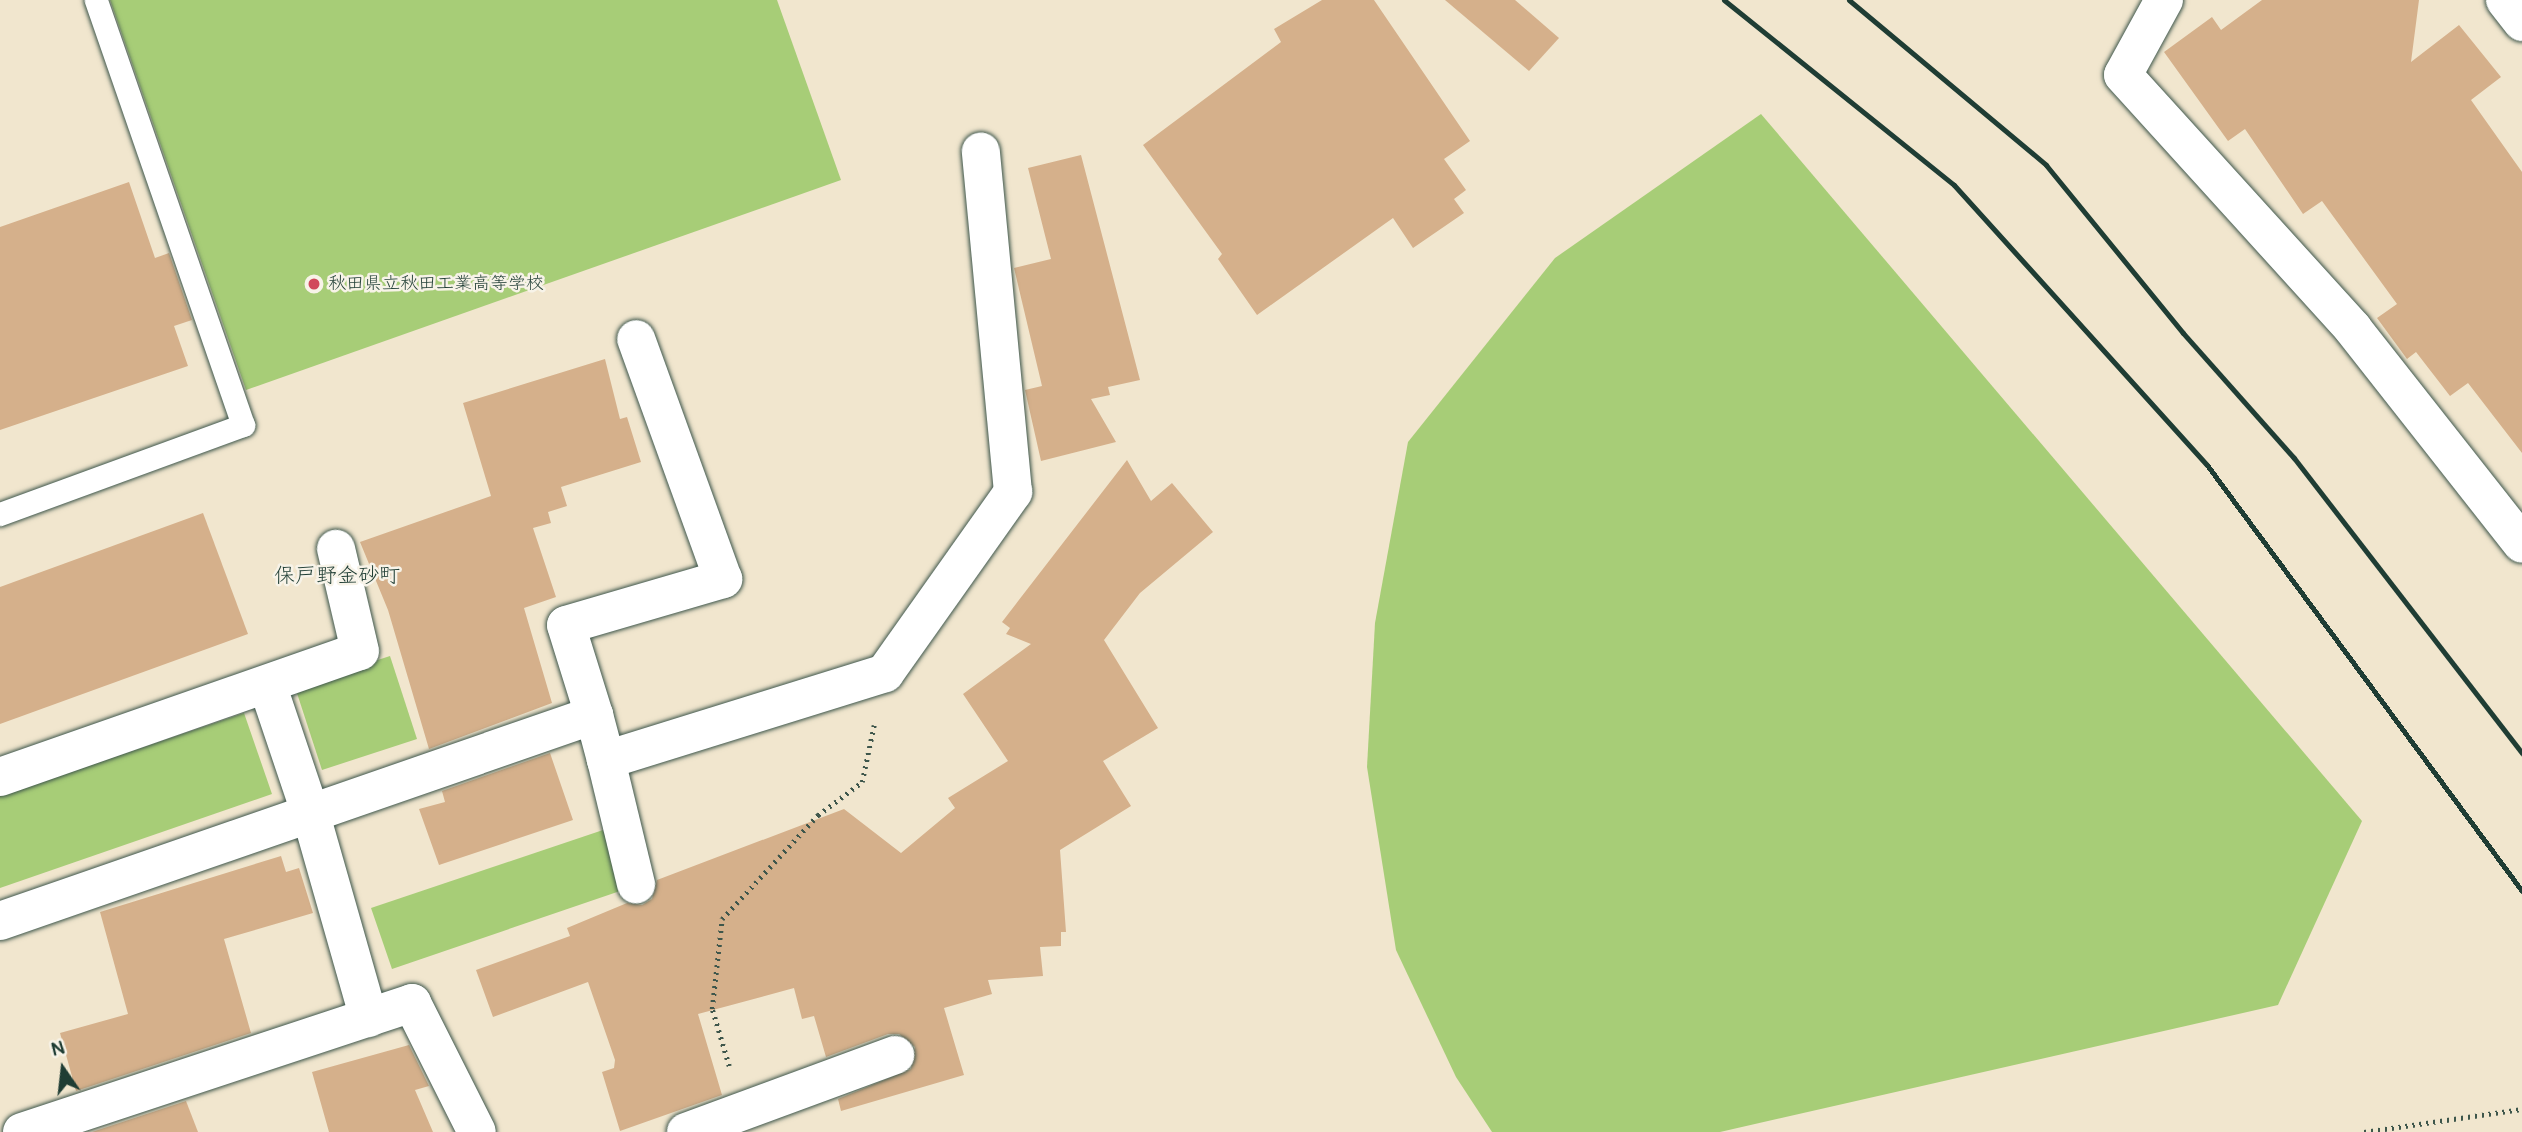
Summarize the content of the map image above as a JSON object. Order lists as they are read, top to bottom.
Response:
{
  "districts": ["保戸野金砂町"],
  "places": ["秋田県立秋田工業高等学校"],
  "north": "top"
}
